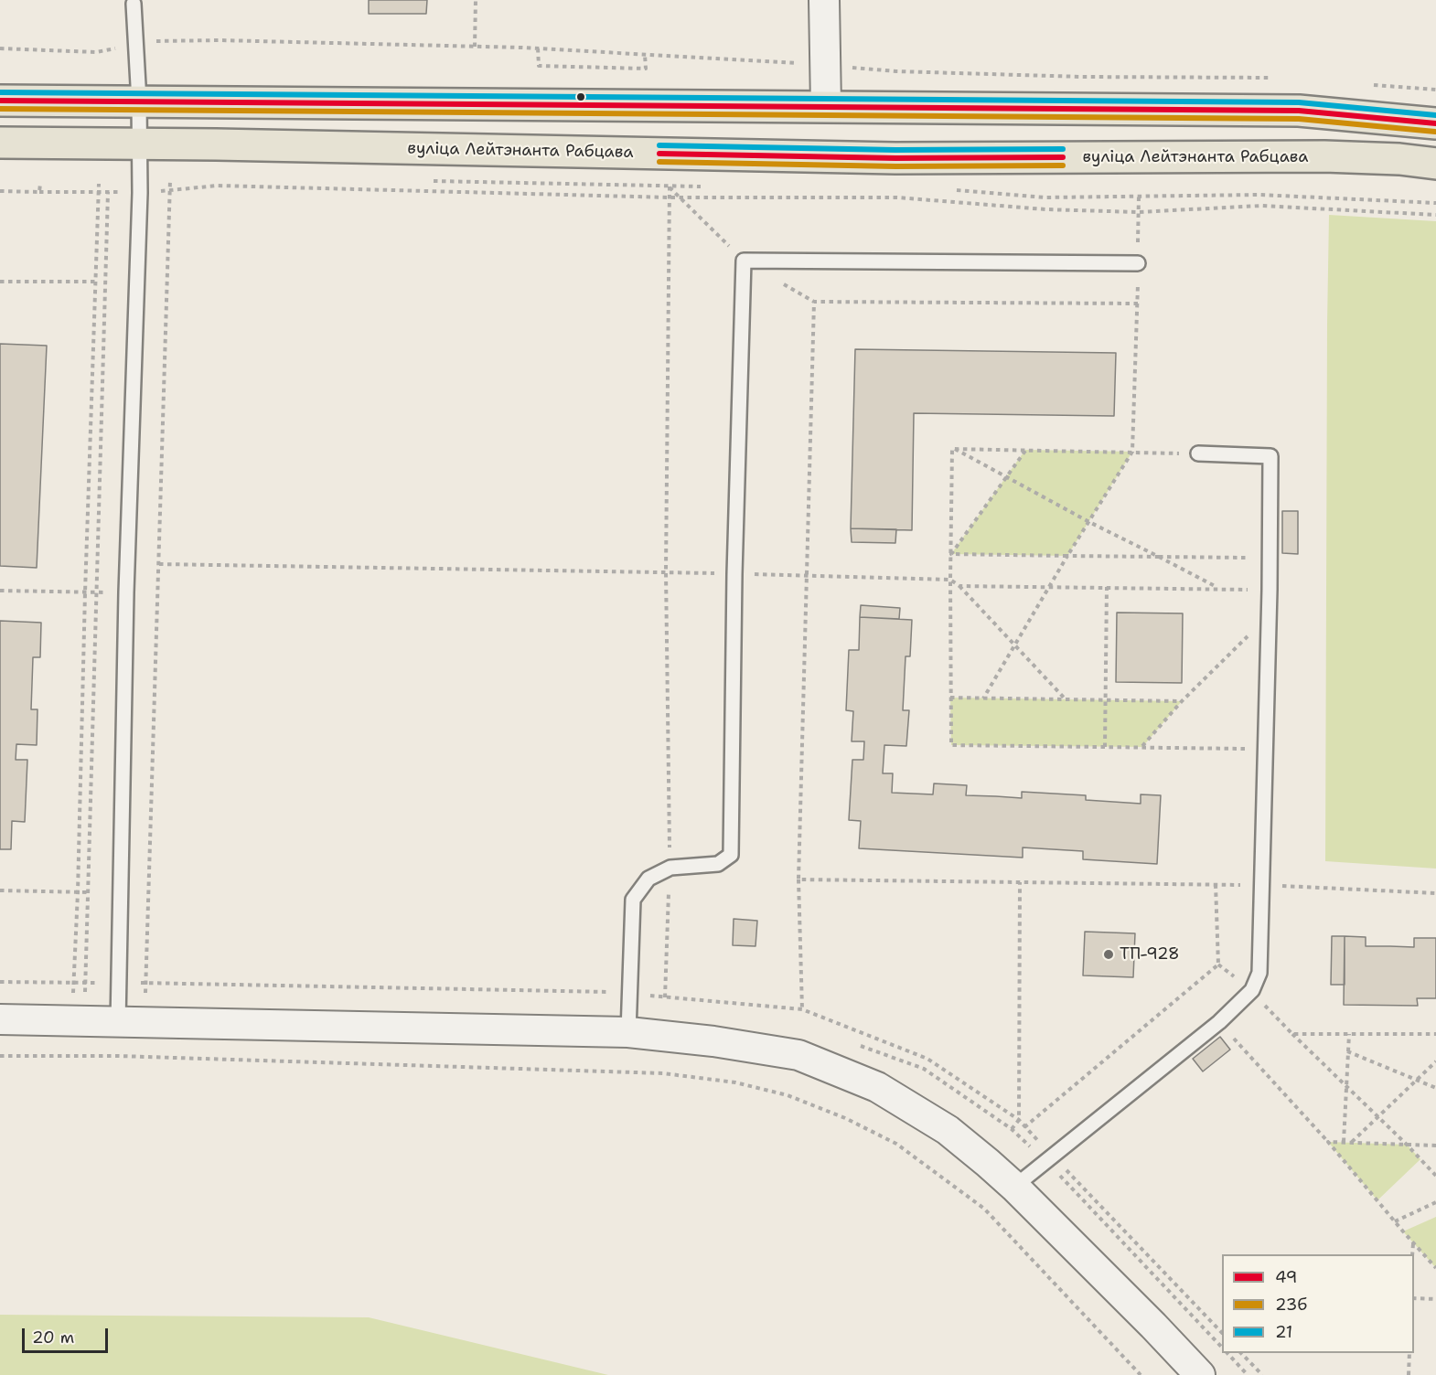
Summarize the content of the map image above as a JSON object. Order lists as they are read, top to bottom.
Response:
{
  "streets": {
    "highway": ["вуліца Лейтэнанта Рабцава"]
  },
  "places": ["ТП-928"],
  "lines": ["transit line 21", "transit line 49", "transit line 23б"],
  "legend": ["49", "23б", "21"],
  "scale_bar": "20 m"
}
